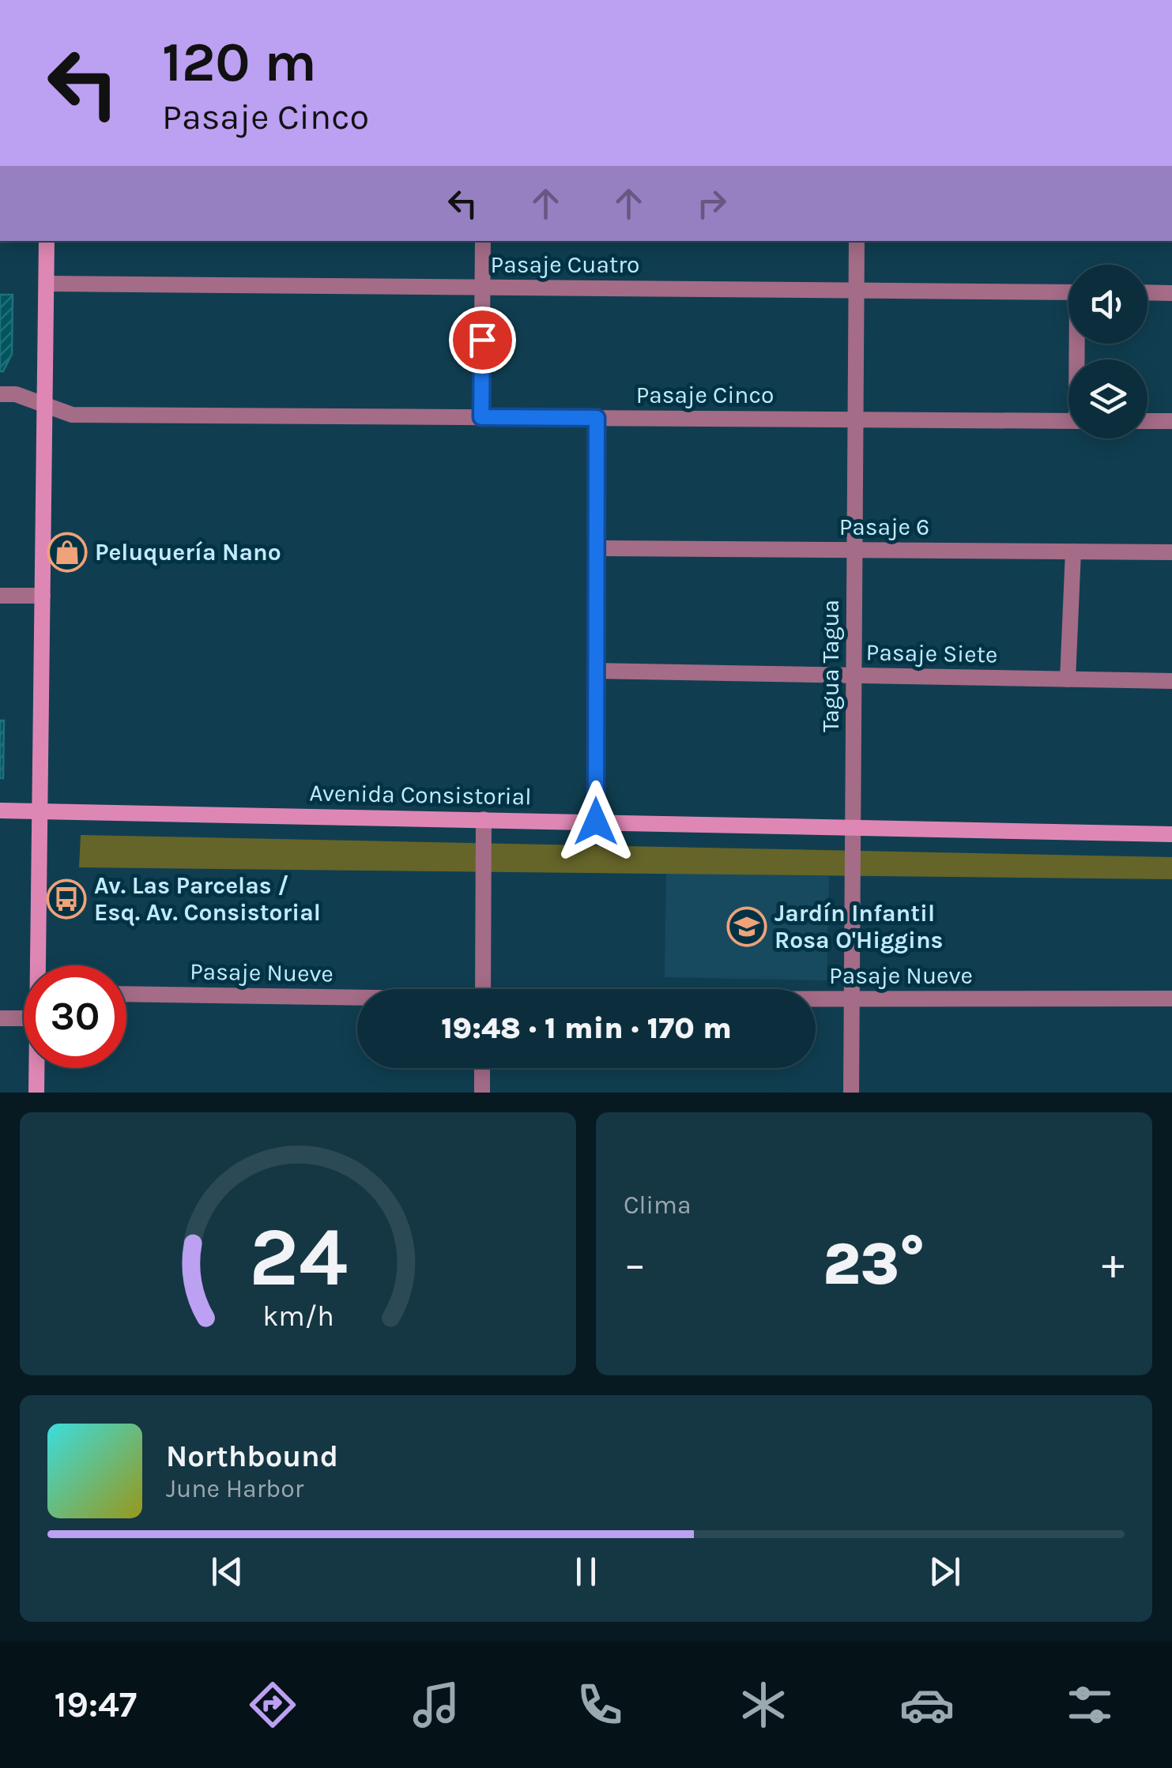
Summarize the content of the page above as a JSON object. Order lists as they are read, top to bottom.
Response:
{
  "streets": {
    "street": [
      "Pasaje Cuatro",
      "Pasaje Cinco",
      "Pasaje 6",
      "Pasaje Siete",
      "Tagua Tagua",
      "Avenida Consistorial",
      "Pasaje Nueve"
    ]
  },
  "crossings": [
    ["Pasaje Cuatro", "Tagua Tagua"],
    ["Pasaje Cinco", "Tagua Tagua"],
    ["Pasaje 6", "Tagua Tagua"],
    ["Pasaje Siete", "Tagua Tagua"],
    ["Tagua Tagua", "Avenida Consistorial"],
    ["Tagua Tagua", "Pasaje Nueve"]
  ],
  "places": {
    "shop": ["Peluquería Nano"],
    "bus stop": ["Av. Las Parcelas / Esq. Av. Consistorial"],
    "school or university": ["Jardín Infantil Rosa O'Higgins"]
  },
  "page": {
    "turn": ["120 m", "Pasaje Cinco"],
    "limit": "30",
    "trip": "19:48 · 1 min · 170 m",
    "tile": "Clima",
    "heat": ["−", "23°", "+"],
    "song": ["Northbound", "June Harbor"],
    "tabs": "19:47",
    "gauge": ["24", "km/h"]
  }
}
